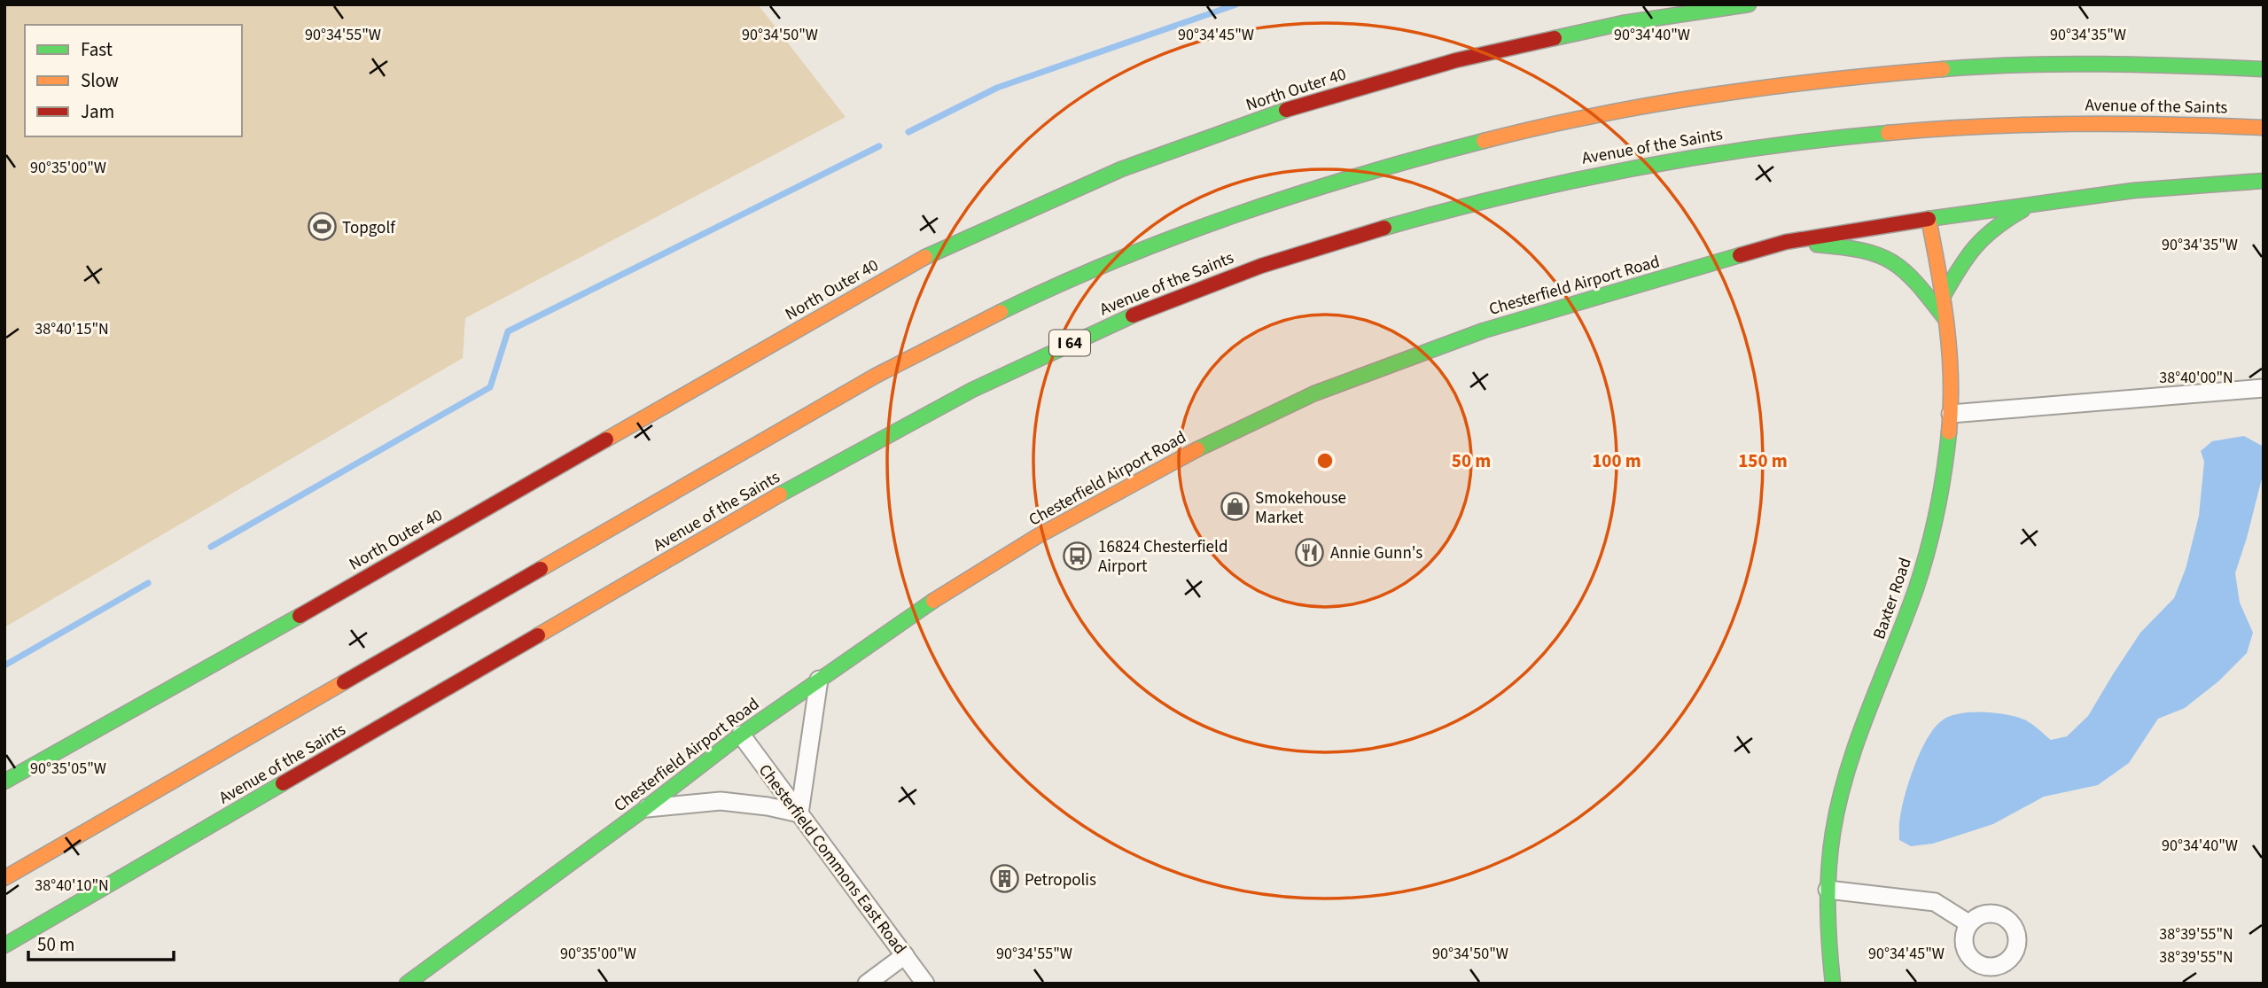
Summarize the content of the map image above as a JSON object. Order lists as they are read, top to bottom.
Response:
{
  "streets": {
    "main road": [
      "North Outer 40",
      "Avenue of the Saints",
      "Chesterfield Airport Road",
      "I 64",
      "Baxter Road"
    ],
    "street": ["Chesterfield Commons East Road"]
  },
  "crossings": [
    ["Chesterfield Airport Road", "Baxter Road"],
    ["Chesterfield Airport Road", "Chesterfield Commons East Road"]
  ],
  "places": {
    "sports": ["Topgolf"],
    "shop": ["Smokehouse Market"],
    "restaurant": ["Annie Gunn's"],
    "bus stop": ["16824 Chesterfield Airport"],
    "building": ["Petropolis"]
  },
  "legend": ["Fast", "Slow", "Jam"],
  "scale_bar": "50 m",
  "coordinates": [
    "90°34'55\"W",
    "90°34'50\"W",
    "90°34'45\"W",
    "90°34'40\"W",
    "90°34'35\"W",
    "90°35'00\"W",
    "38°40'15\"N",
    "38°40'00\"N",
    "90°35'05\"W",
    "38°40'10\"N",
    "38°39'55\"N"
  ],
  "rings": ["50 m", "100 m", "150 m"]
}
